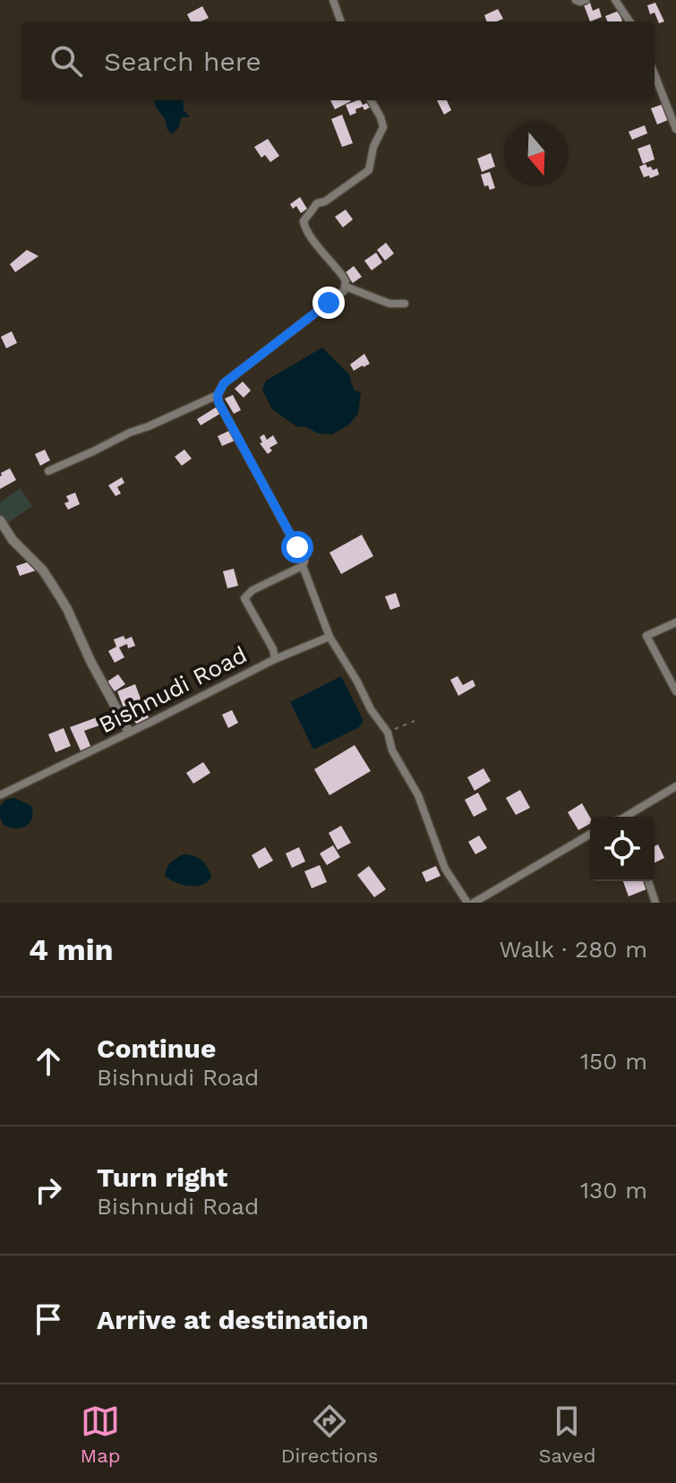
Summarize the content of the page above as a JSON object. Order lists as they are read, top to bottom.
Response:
{
  "streets": {
    "street": ["Bishnudi Road"]
  },
  "north": "bottom",
  "page": {
    "search": "Search here",
    "heading": ["4 min", "Walk · 280 m"],
    "list": [
      ["Continue", "Bishnudi Road", "150 m"],
      ["Turn right", "Bishnudi Road", "130 m"],
      "Arrive at destination"
    ],
    "nav": ["Map", "Directions", "Saved"]
  }
}
